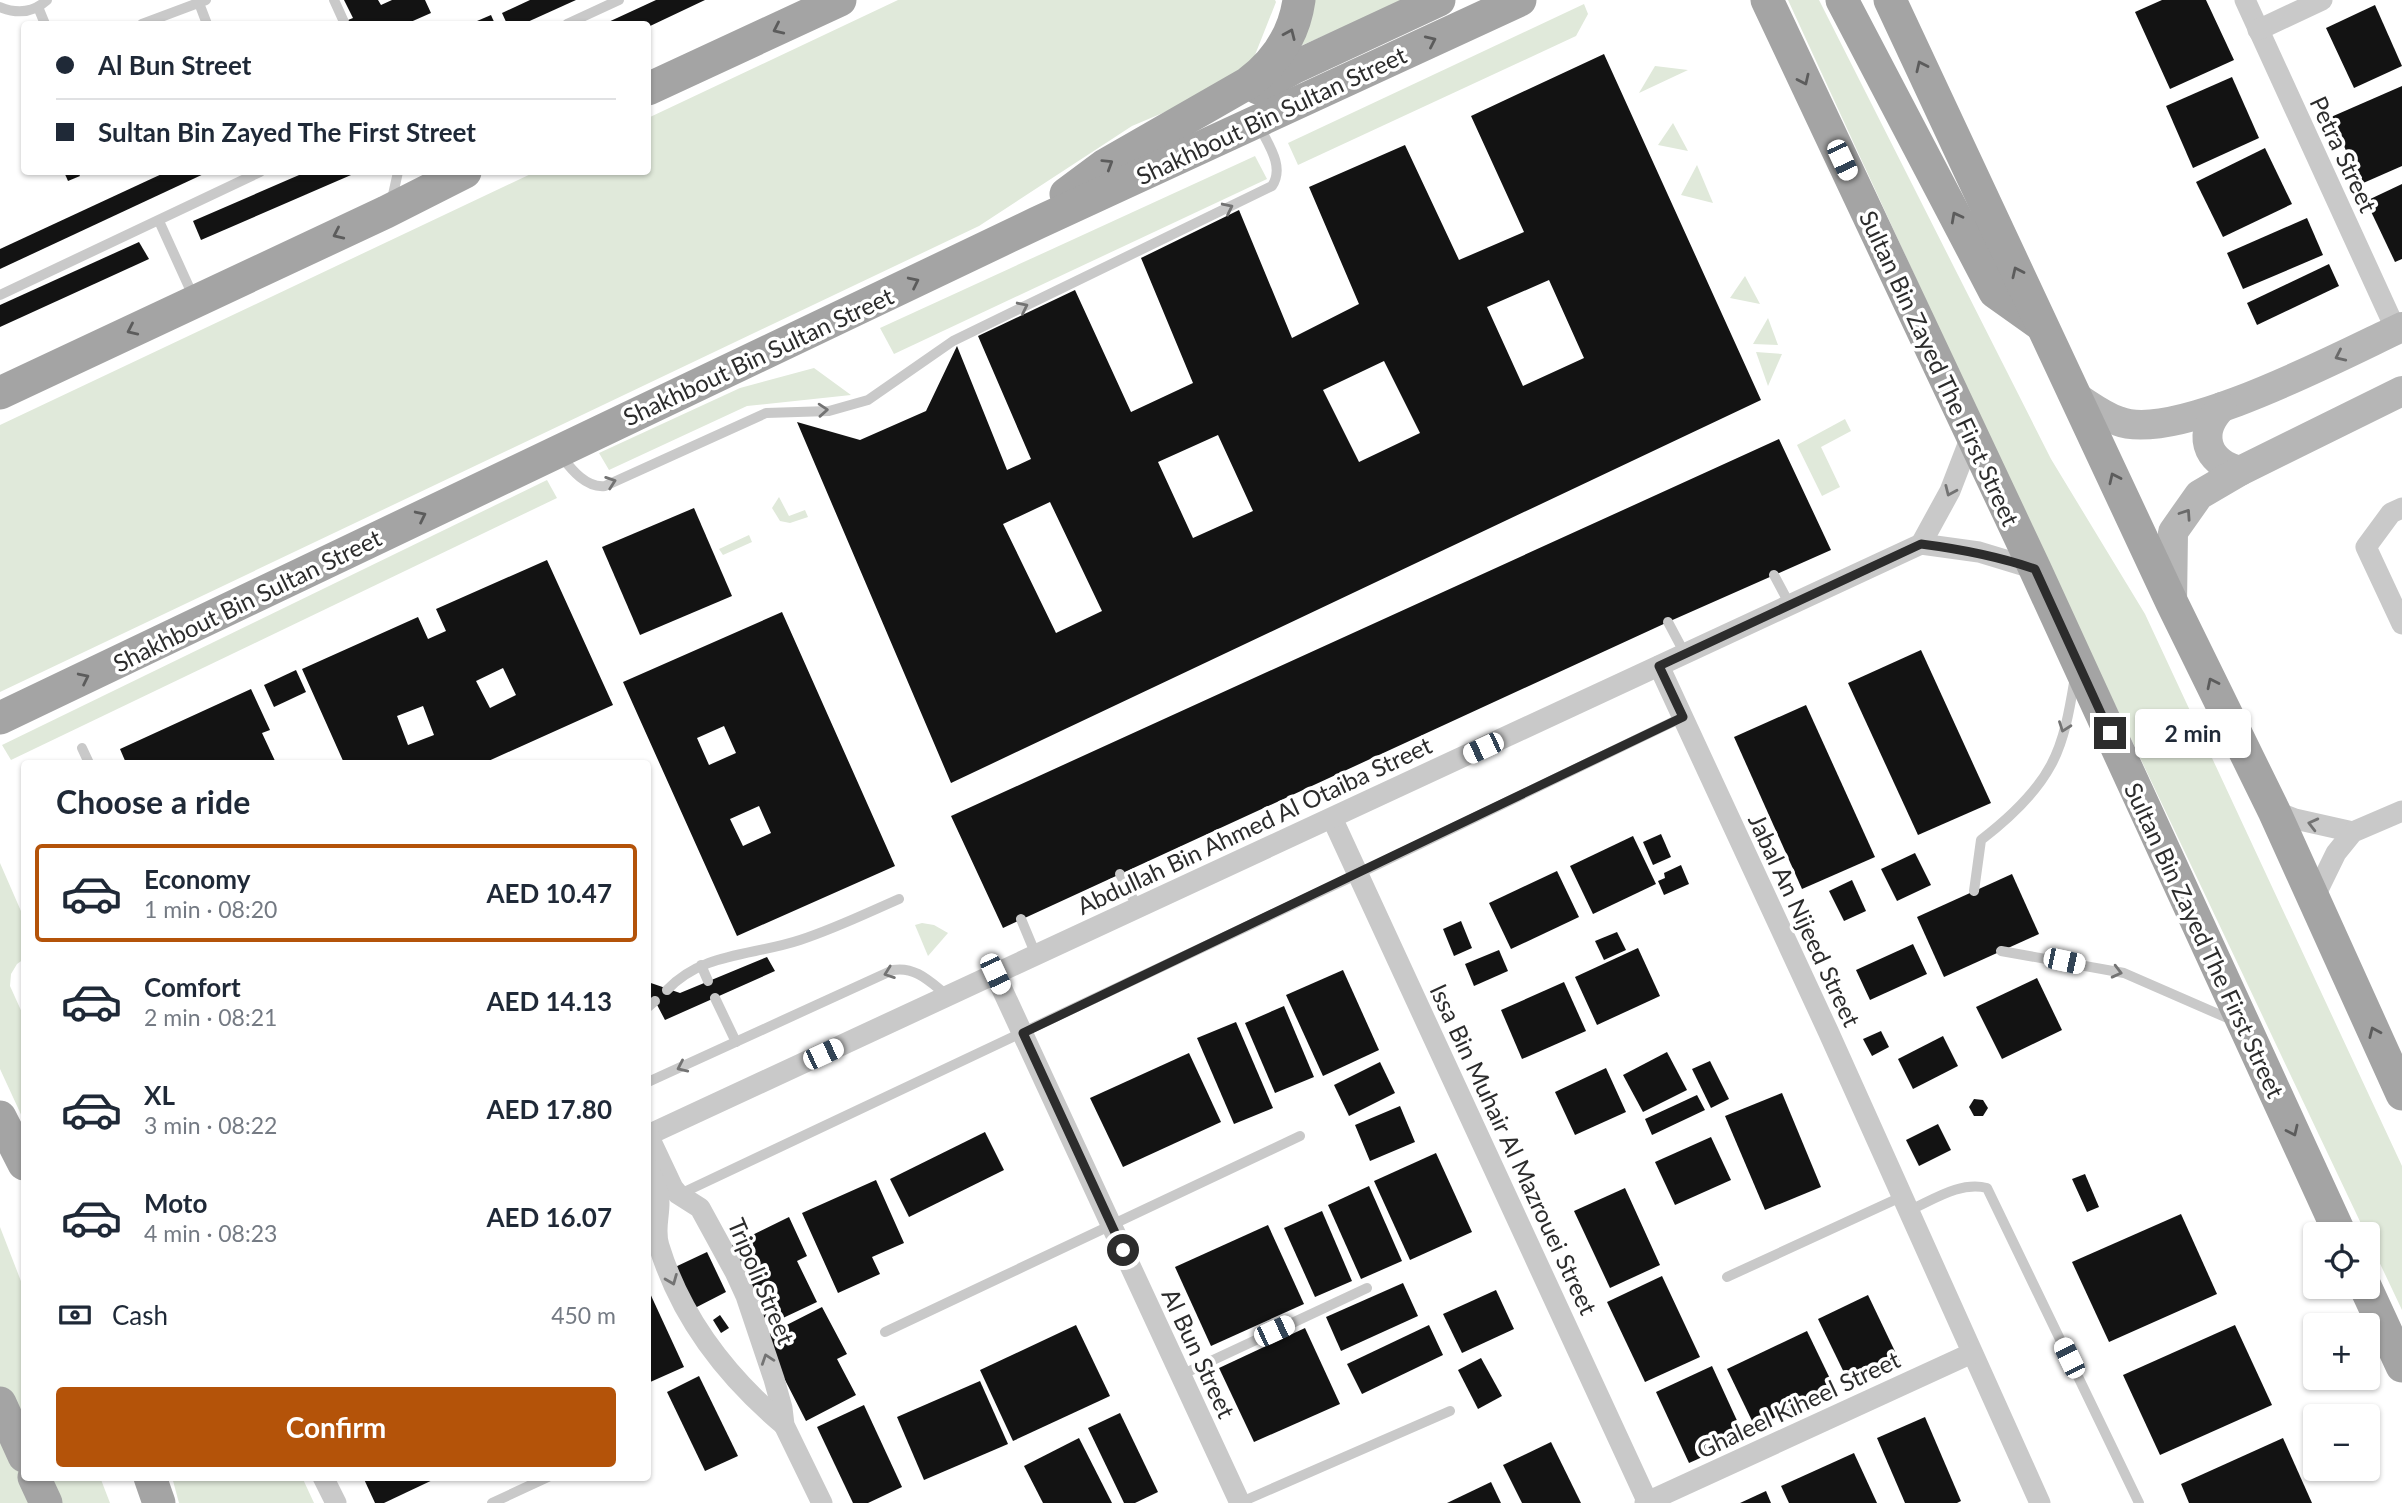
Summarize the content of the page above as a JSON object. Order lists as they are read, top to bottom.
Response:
{
  "streets": {
    "main road": ["Shakhbout Bin Sultan Street", "Sultan Bin Zayed The First Street"],
    "street": [
      "Petra Street",
      "Abdullah Bin Ahmed Al Otaiba Street",
      "Jabal An Nijeed Street",
      "Issa Bin Muhair Al Mazrouei Street",
      "Tripoli Street",
      "Al Bun Street",
      "Ghaleel Kiheel Street"
    ]
  },
  "crossings": [
    ["Abdullah Bin Ahmed Al Otaiba Street", "Jabal An Nijeed Street"],
    ["Abdullah Bin Ahmed Al Otaiba Street", "Issa Bin Muhair Al Mazrouei Street"],
    ["Abdullah Bin Ahmed Al Otaiba Street", "Al Bun Street"],
    ["Jabal An Nijeed Street", "Ghaleel Kiheel Street"],
    ["Issa Bin Muhair Al Mazrouei Street", "Ghaleel Kiheel Street"]
  ],
  "page": {
    "banner": ["Al Bun Street", "Sultan Bin Zayed The First Street"],
    "bubble": "2 min",
    "heading": "Choose a ride",
    "list": [
      {
        "name": "Economy",
        "note": "1 min · 08:20",
        "value": "AED 10.47"
      },
      {
        "name": "Comfort",
        "note": "2 min · 08:21",
        "value": "AED 14.13"
      },
      {
        "name": "XL",
        "note": "3 min · 08:22",
        "value": "AED 17.80"
      },
      {
        "name": "Moto",
        "note": "4 min · 08:23",
        "value": "AED 16.07"
      }
    ],
    "map_buttons": ["+", "−"],
    "pay": ["Cash", "450 m"],
    "buttons": "Confirm"
  }
}
